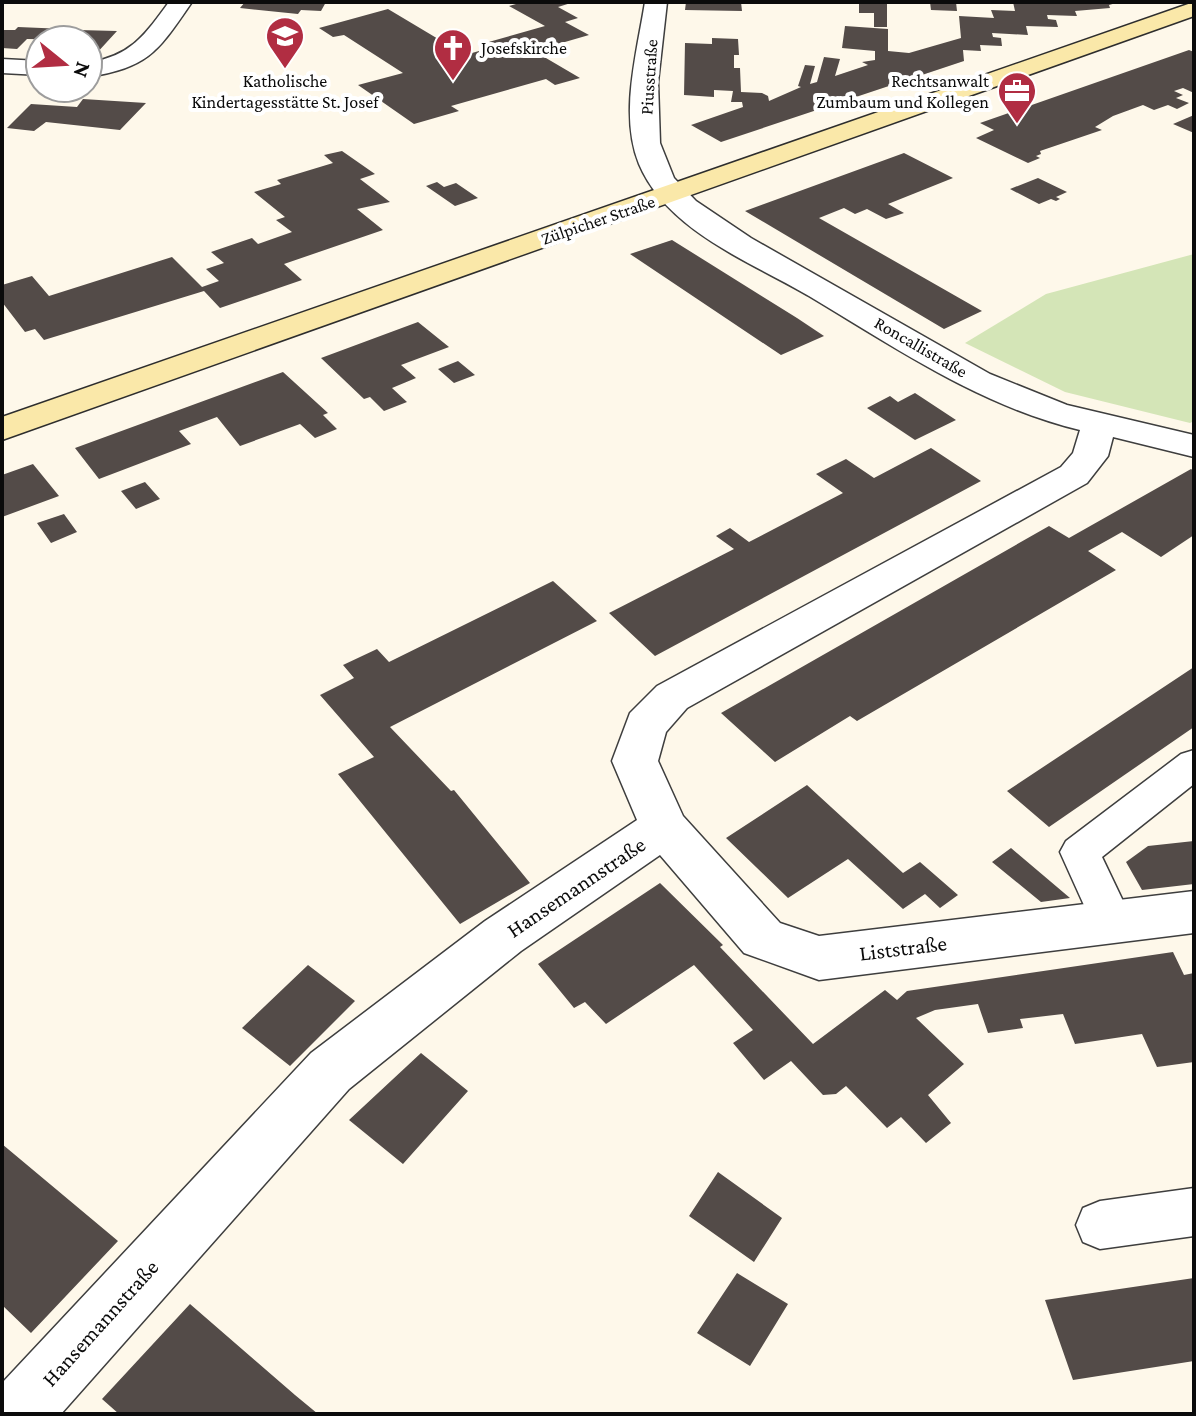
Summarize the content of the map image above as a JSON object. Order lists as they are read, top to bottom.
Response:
{
  "streets": {
    "street": [
      "Piusstraße",
      "Zülpicher Straße",
      "Roncallistraße",
      "Hansemannstraße",
      "Liststraße"
    ]
  },
  "crossings": [
    ["Piusstraße", "Zülpicher Straße"],
    ["Piusstraße", "Roncallistraße"],
    ["Zülpicher Straße", "Roncallistraße"],
    ["Roncallistraße", "Hansemannstraße"],
    ["Hansemannstraße", "Liststraße"]
  ],
  "places": {
    "school or university": ["Katholische Kindertagesstätte St. Josef"],
    "church": ["Josefskirche"],
    "office": ["Rechtsanwalt Zumbaum und Kollegen"]
  },
  "north": "right"
}
